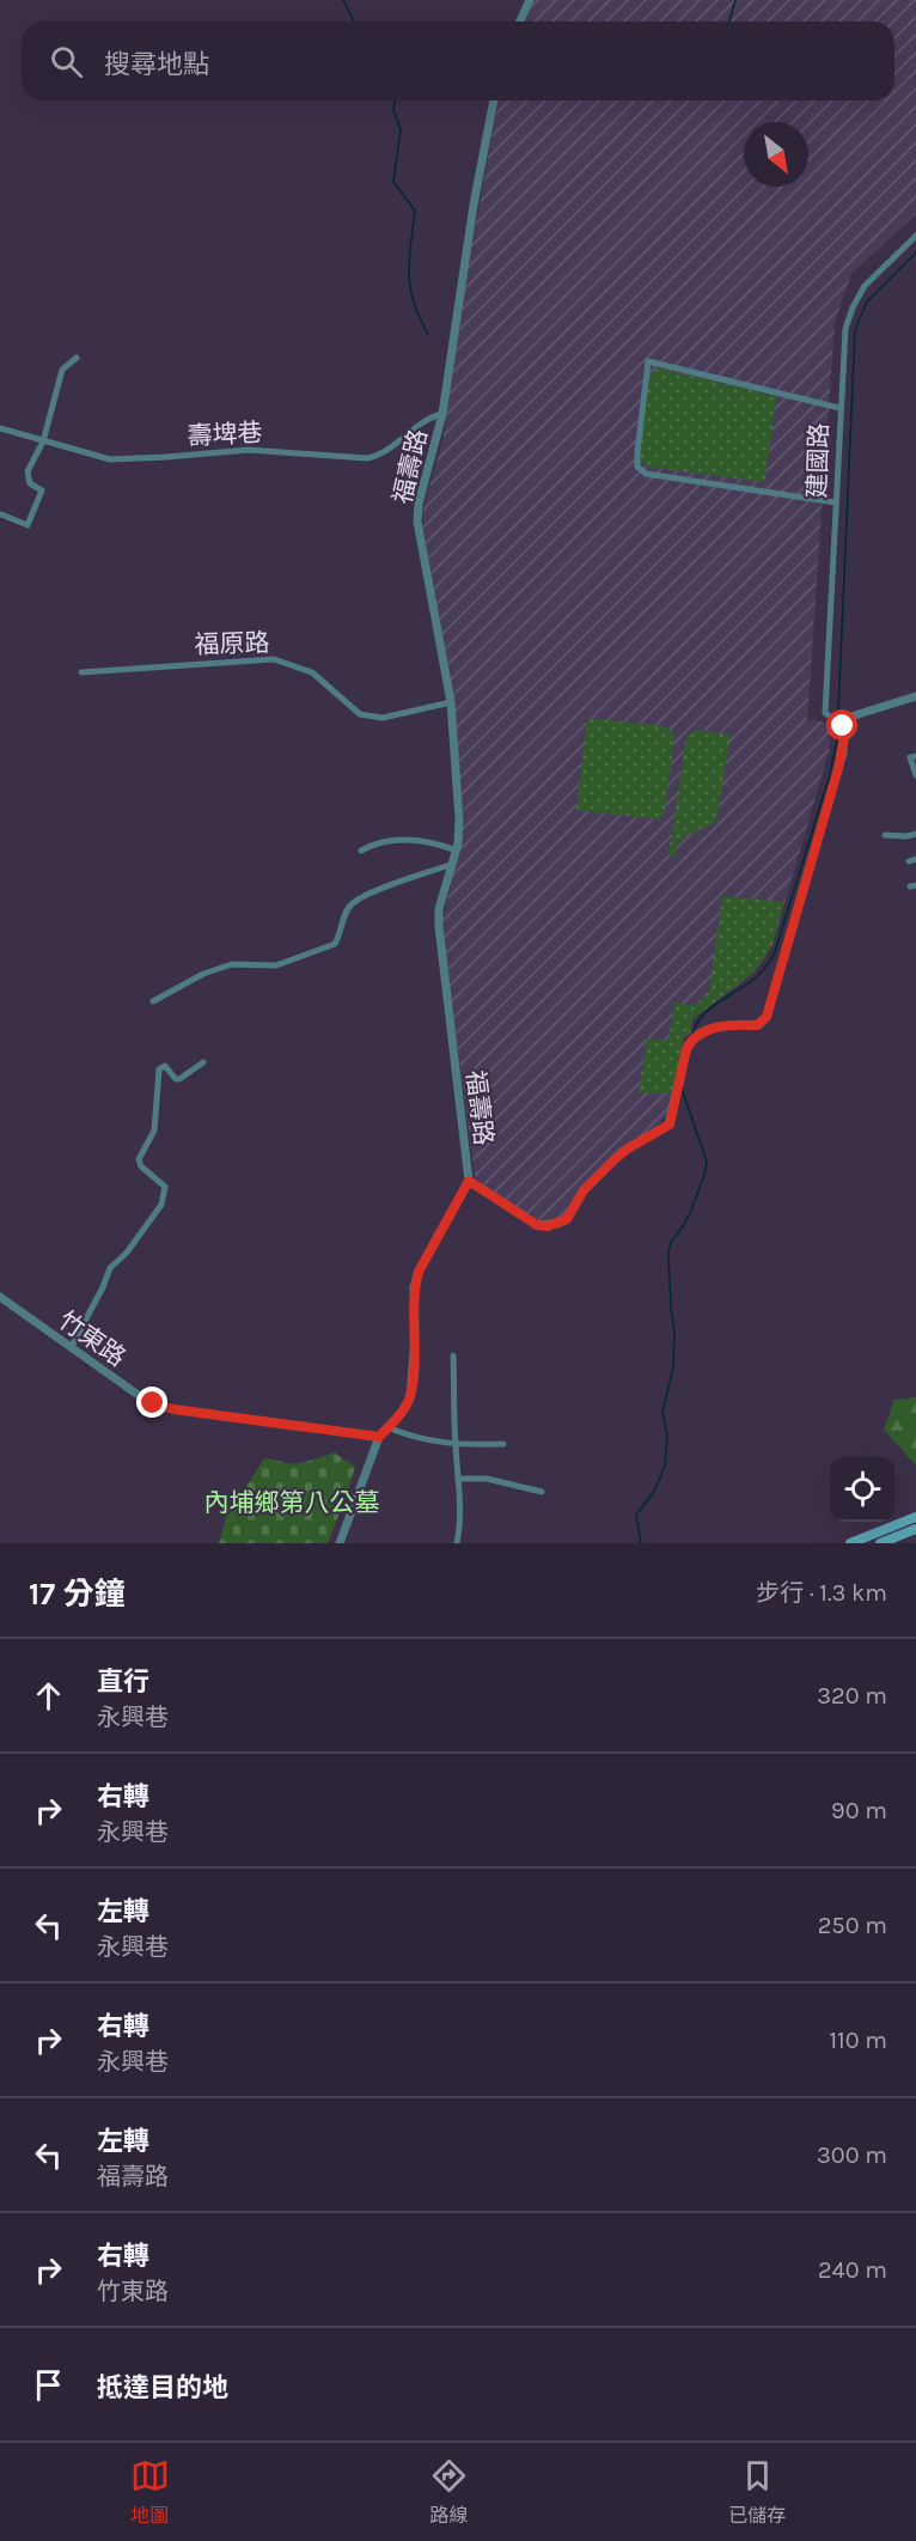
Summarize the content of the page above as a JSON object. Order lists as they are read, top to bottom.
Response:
{
  "streets": {
    "street": [
      "壽埤巷",
      "建國路",
      "福壽路",
      "福原路",
      "竹東路"
    ]
  },
  "crossings": [
    ["壽埤巷", "福壽路"],
    ["福壽路", "福原路"],
    ["福壽路", "竹東路"]
  ],
  "parks": ["內埔鄉第八公墓"],
  "north": "bottom right",
  "page": {
    "search": "搜尋地點",
    "heading": ["17 分鐘", "步行 · 1.3 km"],
    "list": [
      ["直行", "永興巷", "320 m"],
      ["右轉", "永興巷", "90 m"],
      ["左轉", "永興巷", "250 m"],
      ["右轉", "永興巷", "110 m"],
      ["左轉", "福壽路", "300 m"],
      ["右轉", "竹東路", "240 m"],
      "抵達目的地"
    ],
    "nav": ["地圖", "路線", "已儲存"]
  }
}
